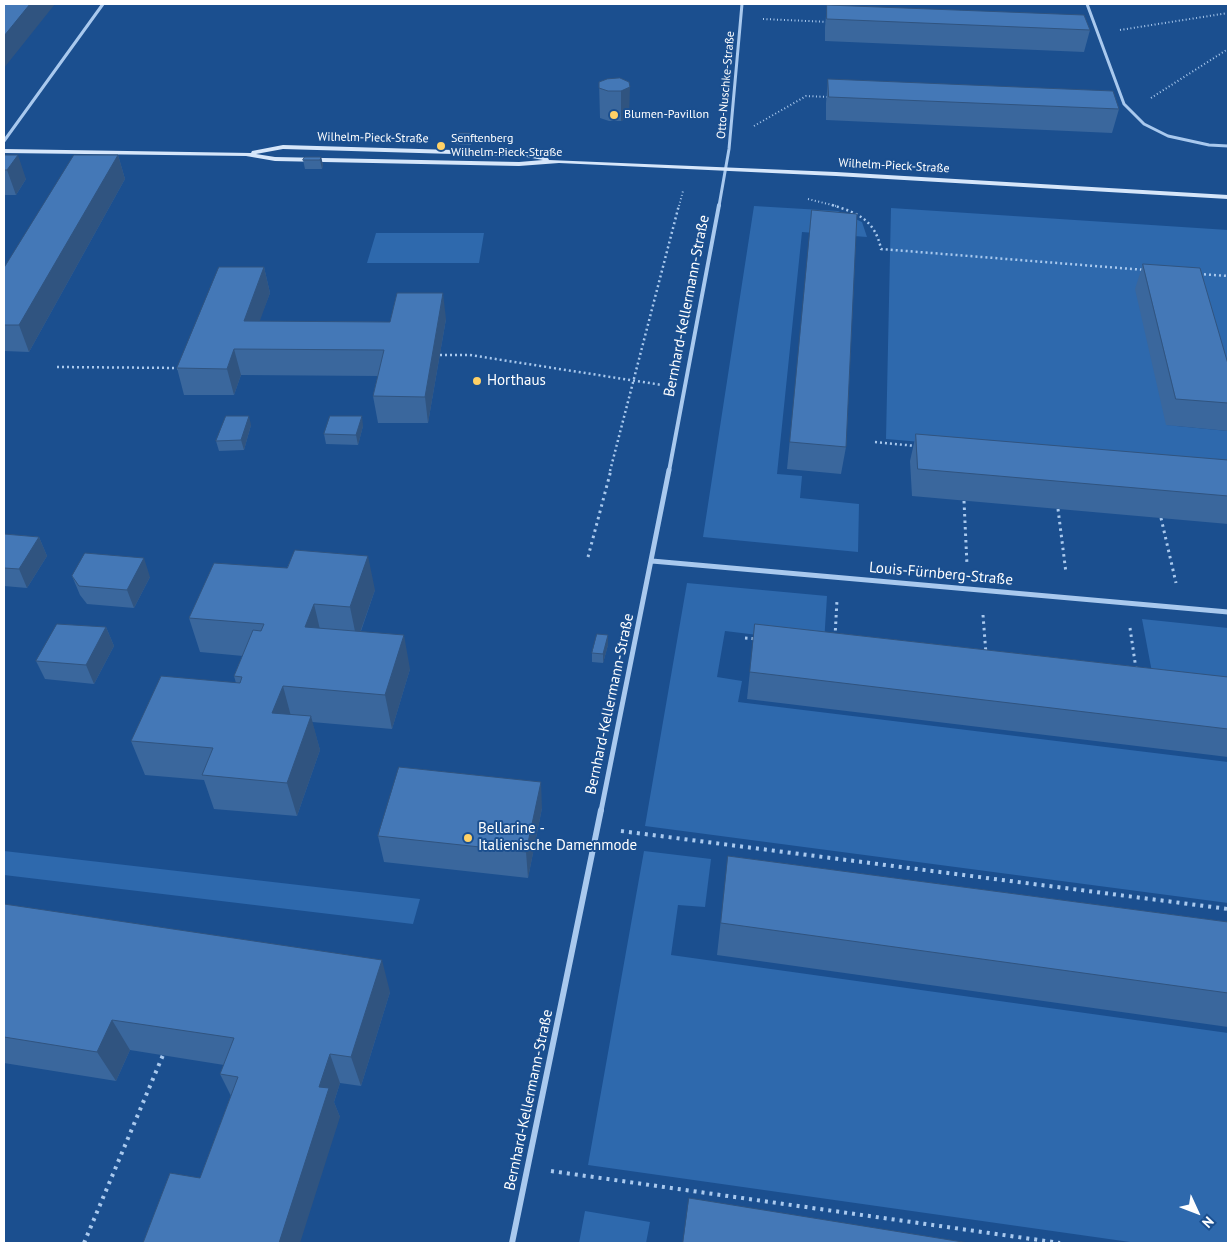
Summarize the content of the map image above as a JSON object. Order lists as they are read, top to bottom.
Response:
{
  "streets": {
    "main road": ["Wilhelm-Pieck-Straße"],
    "street": ["Otto-Nuschke-Straße", "Bernhard-Kellermann-Straße", "Louis-Fürnberg-Straße"]
  },
  "crossings": [
    ["Otto-Nuschke-Straße", "Wilhelm-Pieck-Straße"],
    ["Otto-Nuschke-Straße", "Bernhard-Kellermann-Straße"],
    ["Wilhelm-Pieck-Straße", "Bernhard-Kellermann-Straße"],
    ["Bernhard-Kellermann-Straße", "Louis-Fürnberg-Straße"]
  ],
  "places": [
    "Blumen-Pavillon",
    "Senftenberg Wilhelm-Pieck-Straße",
    "Horthaus",
    "Bellarine - Italienische Damenmode"
  ],
  "north": "bottom right"
}
